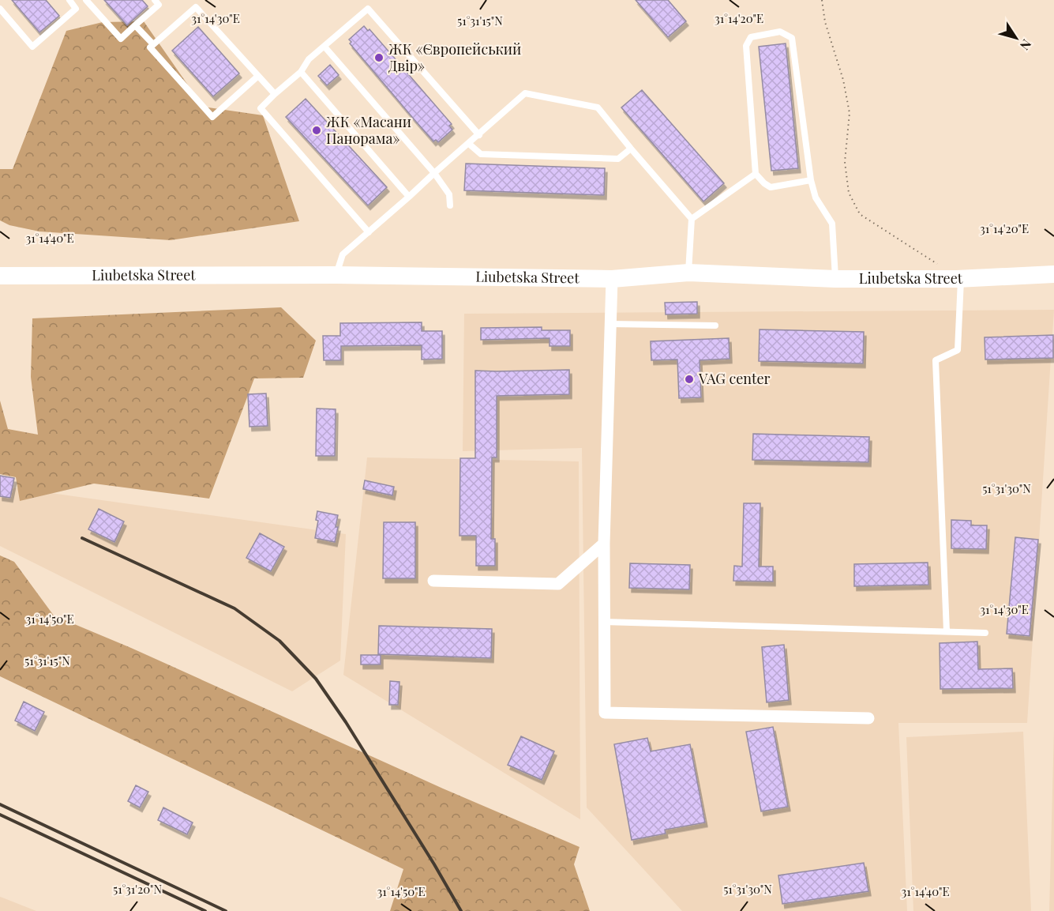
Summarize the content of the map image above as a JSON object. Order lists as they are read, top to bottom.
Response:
{
  "streets": {
    "main road": ["Liubetska Street"]
  },
  "places": ["ЖК «Європейський Двір»", "ЖК «Масани Панорама»", "VAG center"],
  "north": "bottom right",
  "coordinates": [
    "31°14'30\"E",
    "31°14'20\"E",
    "51°31'15\"N",
    "31°14'40\"E",
    "51°31'30\"N",
    "31°14'50\"E",
    "51°31'20\"N"
  ]
}
